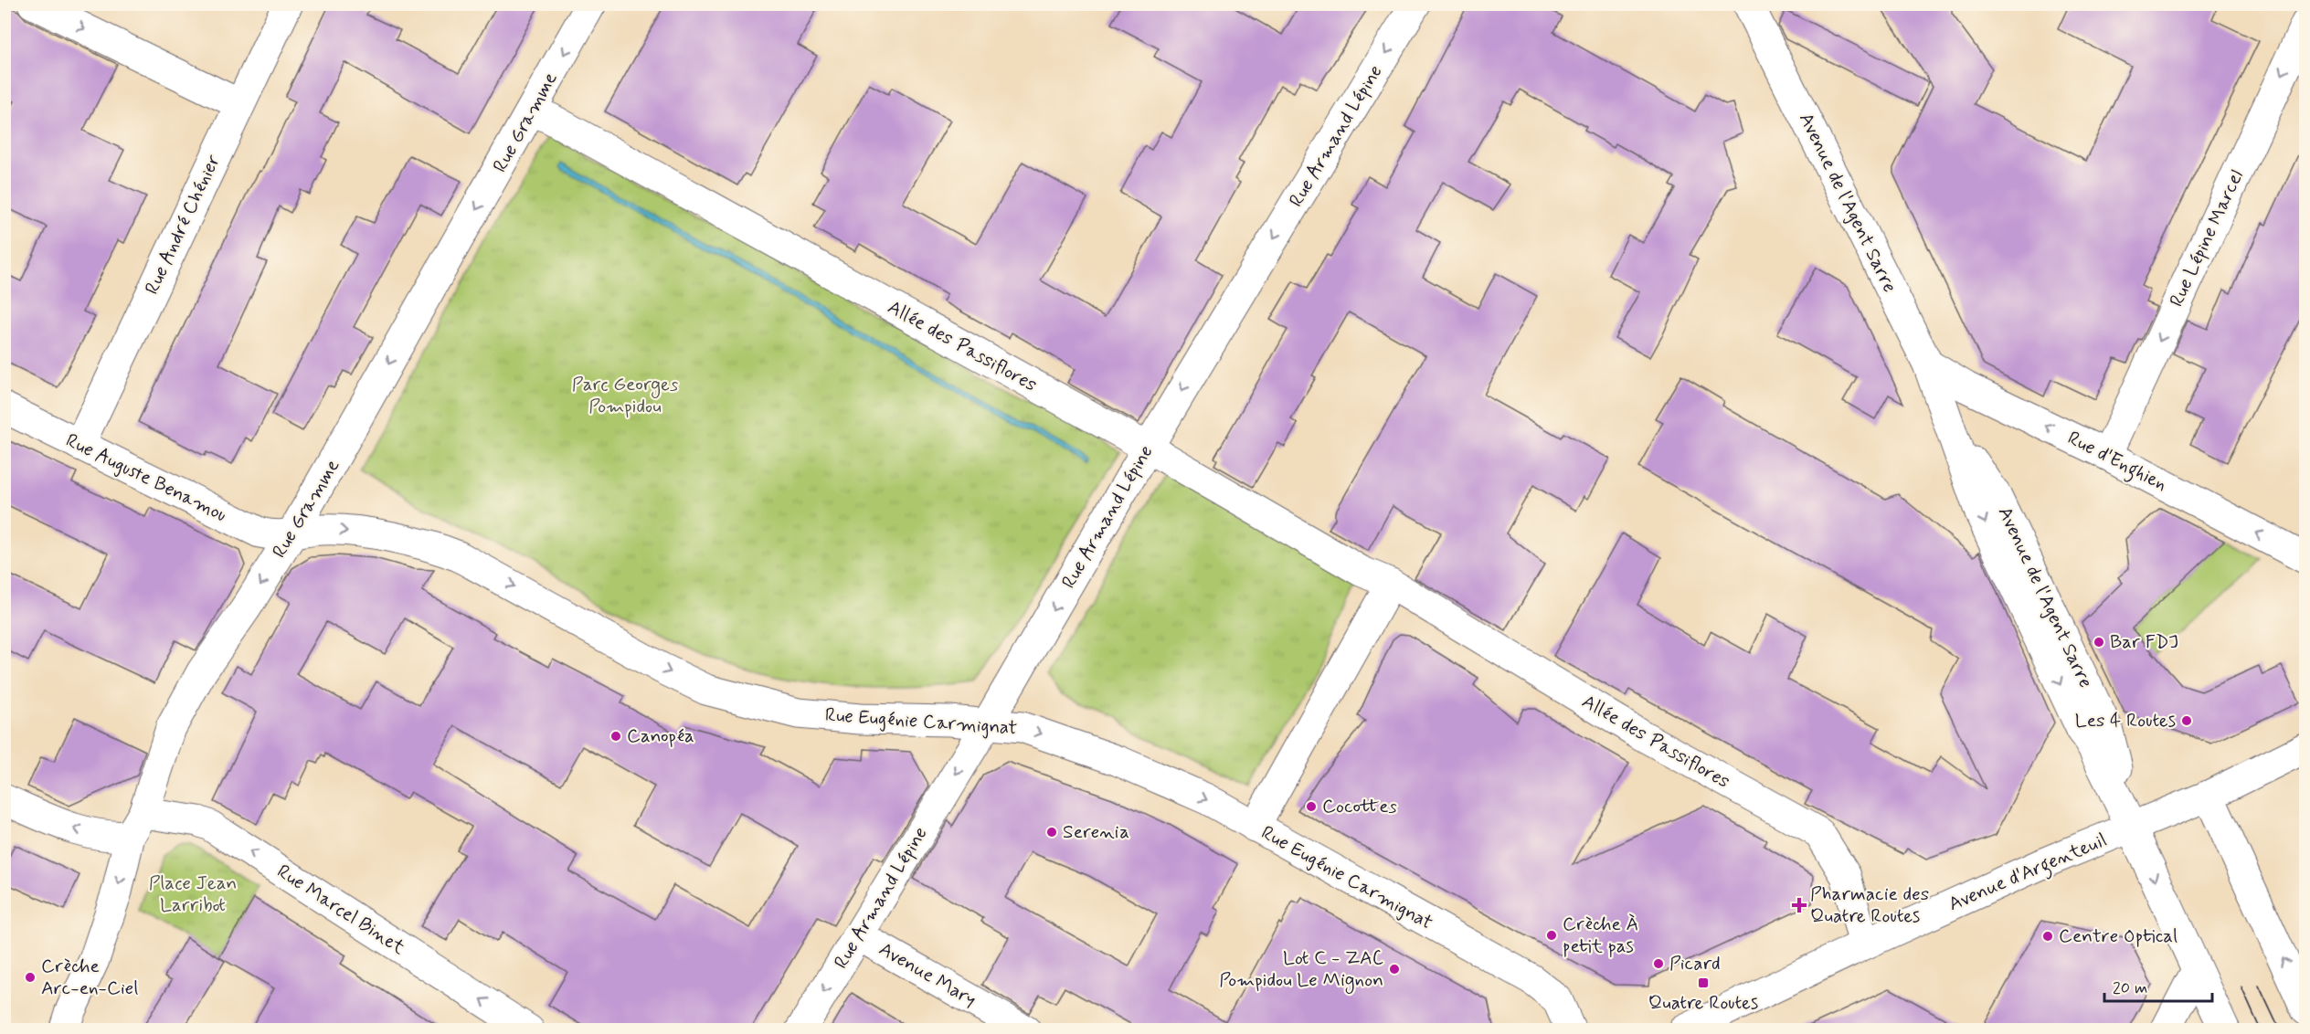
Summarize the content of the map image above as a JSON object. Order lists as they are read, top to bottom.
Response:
{
  "streets": {
    "street": [
      "Rue Gramme",
      "Rue Armand Lépine",
      "Avenue de l'Agent Sarre",
      "Rue André Chénier",
      "Rue Lépine Marcel",
      "Allée des Passiflores",
      "Rue d'Enghien",
      "Rue Auguste Benamou",
      "Rue Eugénie Carmignat",
      "Avenue d'Argenteuil",
      "Rue Marcel Binet",
      "Avenue Mary"
    ]
  },
  "crossings": [
    ["Rue Gramme", "Allée des Passiflores"],
    ["Rue Gramme", "Rue Auguste Benamou"],
    ["Rue Gramme", "Rue Eugénie Carmignat"],
    ["Rue Gramme", "Rue Marcel Binet"],
    ["Rue Armand Lépine", "Allée des Passiflores"],
    ["Rue Armand Lépine", "Rue Eugénie Carmignat"],
    ["Rue Armand Lépine", "Avenue Mary"],
    ["Avenue de l'Agent Sarre", "Rue d'Enghien"],
    ["Avenue de l'Agent Sarre", "Avenue d'Argenteuil"],
    ["Rue André Chénier", "Rue Auguste Benamou"],
    ["Rue Lépine Marcel", "Rue d'Enghien"],
    ["Allée des Passiflores", "Avenue d'Argenteuil"],
    ["Rue Auguste Benamou", "Rue Eugénie Carmignat"]
  ],
  "one_way": [
    "Rue Gramme",
    "Rue Armand Lépine",
    "Rue Lépine Marcel",
    "Rue d'Enghien",
    "Rue Eugénie Carmignat",
    "Rue Marcel Binet"
  ],
  "parks": ["Parc Georges Pompidou", "Place Jean Larribot"],
  "places": {
    "other": [
      "Bar FDJ",
      "Les 4 Routes",
      "Canopéa",
      "Cocottes",
      "Serenia",
      "Crèche À petit pas",
      "Centre Optical",
      "Picard",
      "Lot C - ZAC Pompidou Le Mignon",
      "Crèche Arc-en-Ciel"
    ],
    "health": ["Pharmacie des Quatre Routes"],
    "transit": ["Quatre Routes"]
  },
  "scale_bar": "20 m"
}
